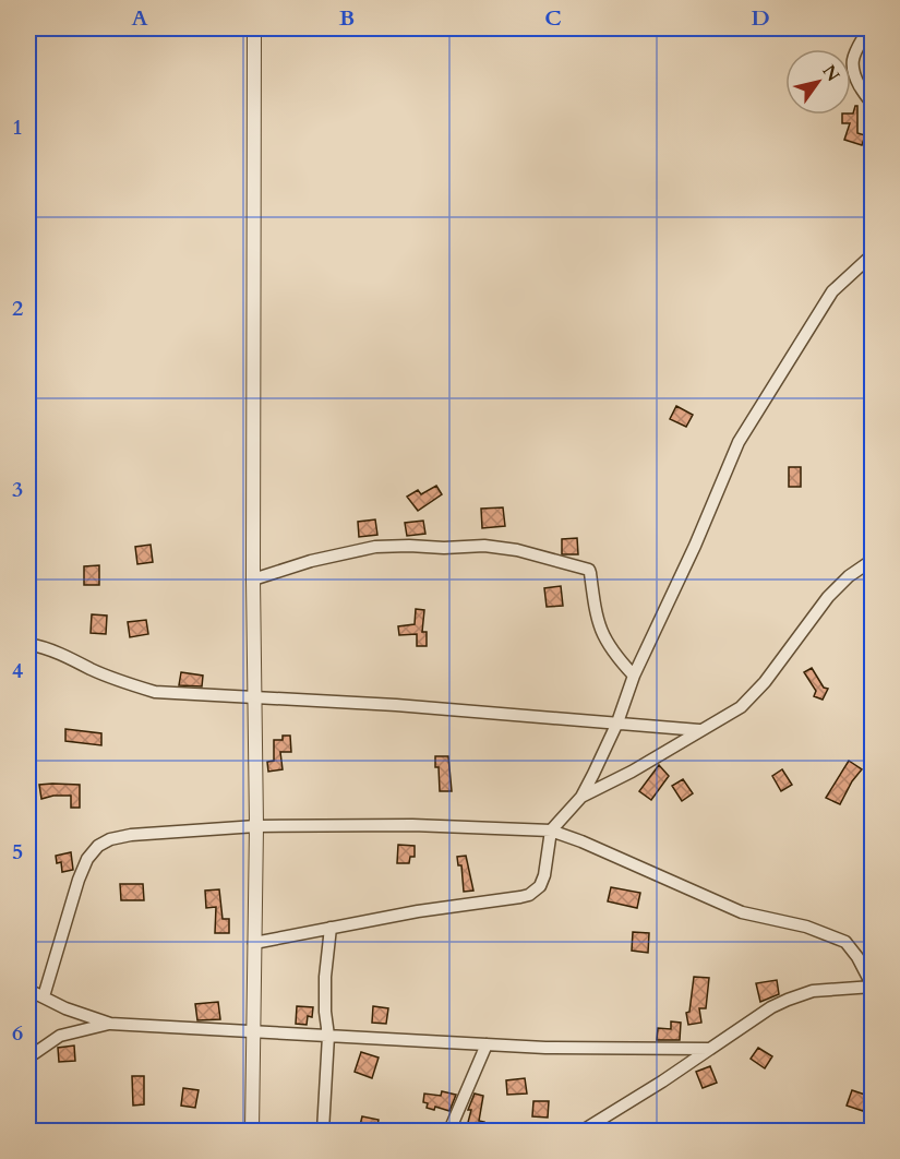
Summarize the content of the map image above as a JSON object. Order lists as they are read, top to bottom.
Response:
{
  "north": "top right",
  "grid": {
    "columns": [
      "A",
      "B",
      "C",
      "D"
    ],
    "rows": [
      "1",
      "2",
      "3",
      "4",
      "5",
      "6"
    ]
  }
}
